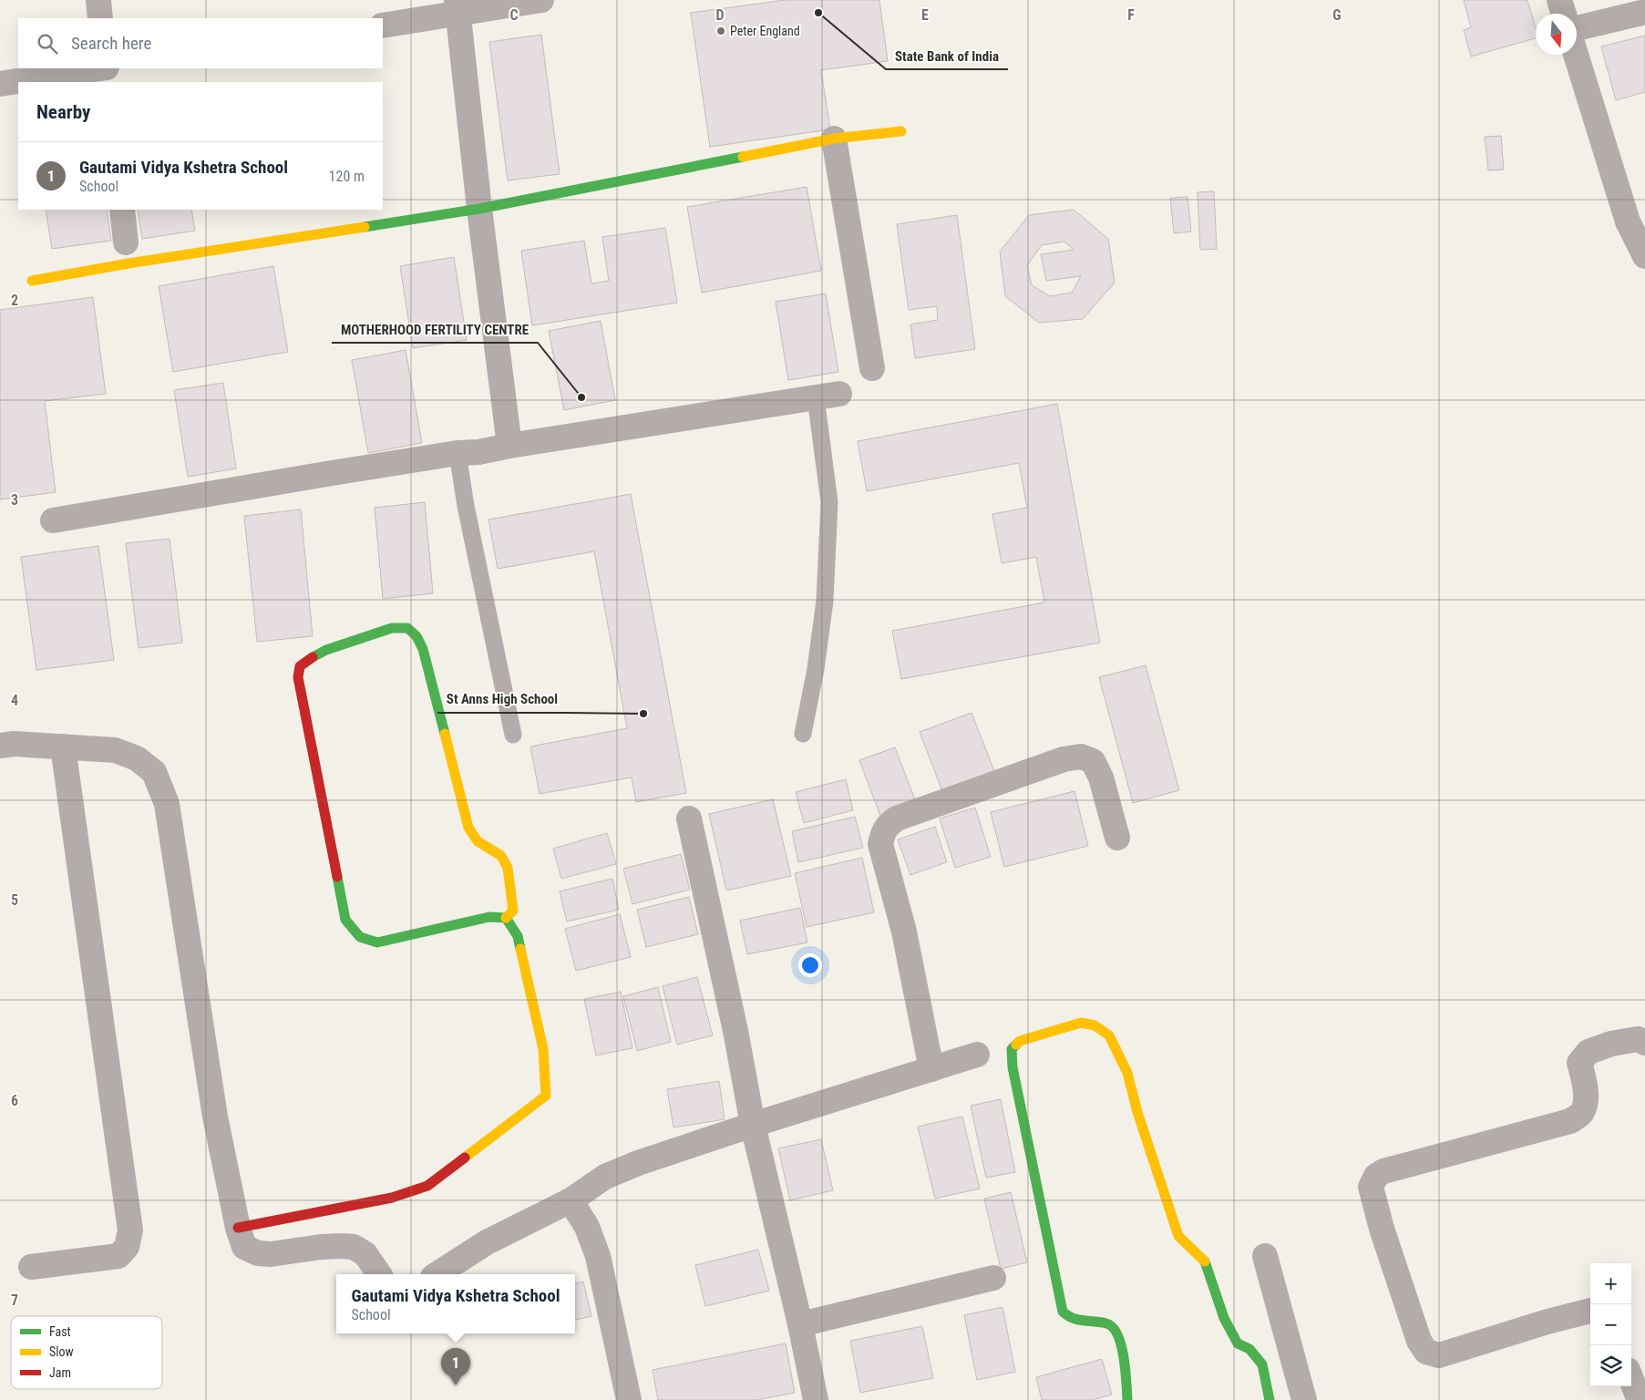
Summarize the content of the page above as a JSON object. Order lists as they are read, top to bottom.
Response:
{
  "places": [
    "State Bank of India",
    "Peter England",
    "MOTHERHOOD FERTILITY CENTRE",
    "St Anns High School"
  ],
  "legend": ["Fast", "Slow", "Jam"],
  "north": "bottom",
  "page": {
    "search": "Search here",
    "heading": "Nearby",
    "list": [
      {
        "mark": "1",
        "name": "Gautami Vidya Kshetra School",
        "note": "School",
        "value": "120 m"
      }
    ],
    "map_buttons": ["+", "−"],
    "popup": ["Gautami Vidya Kshetra School", "School"],
    "pins": "1"
  },
  "grid": {
    "columns": [
      "C",
      "D",
      "E",
      "F",
      "G"
    ],
    "rows": [
      "2",
      "3",
      "4",
      "5",
      "6",
      "7"
    ]
  }
}
